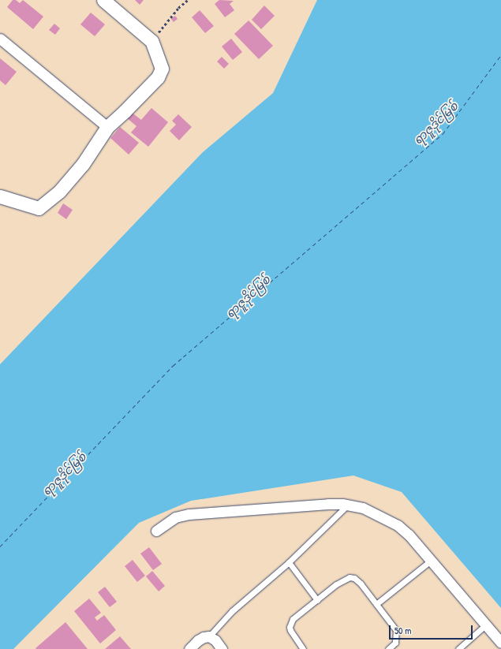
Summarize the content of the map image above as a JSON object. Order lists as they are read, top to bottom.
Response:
{
  "water": ["ရာဇူဒိုင်မြစ်"],
  "scale_bar": "50 m"
}
